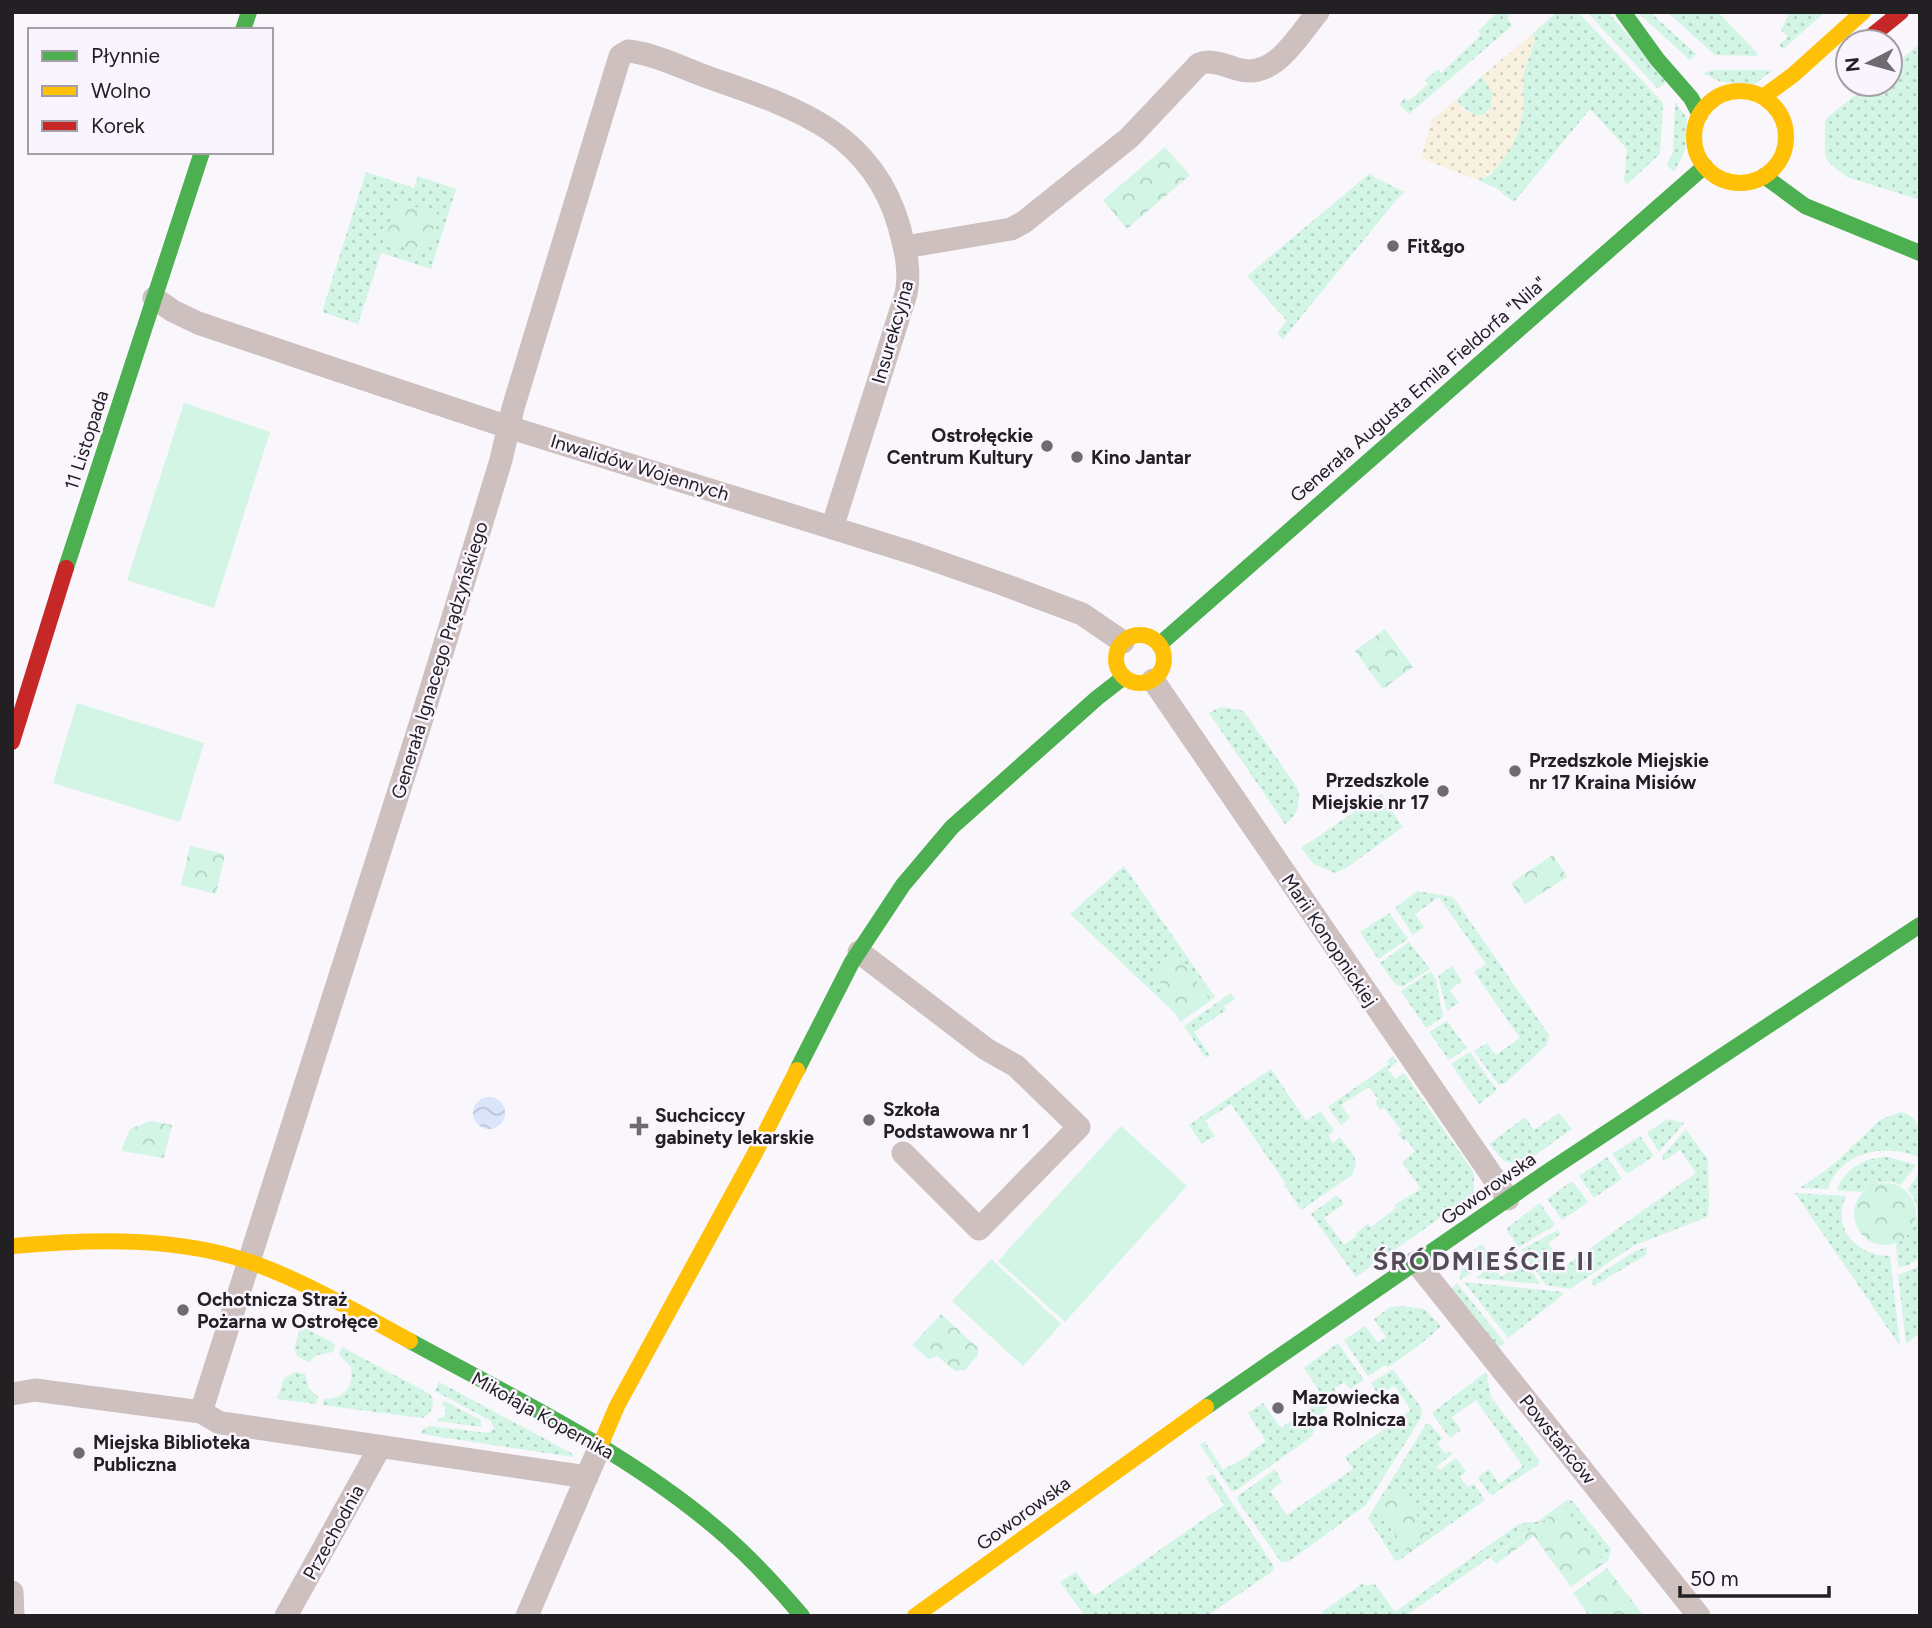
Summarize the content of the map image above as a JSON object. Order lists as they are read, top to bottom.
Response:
{
  "streets": {
    "street": [
      "Insurekcyjna",
      "Generała Augusta Emila Fieldorfa \"Nila\"",
      "11 Listopada",
      "Inwalidów Wojennych",
      "Generała Ignacego Prądzyńskiego",
      "Marii Konopnickiej",
      "Goworowska",
      "Mikołaja Kopernika",
      "Powstańców",
      "Przechodnia"
    ]
  },
  "crossings": [
    ["Insurekcyjna", "Inwalidów Wojennych"],
    ["Insurekcyjna", "Generała Ignacego Prądzyńskiego"],
    ["Generała Augusta Emila Fieldorfa \"Nila\"", "Inwalidów Wojennych"],
    ["Generała Augusta Emila Fieldorfa \"Nila\"", "Marii Konopnickiej"],
    ["11 Listopada", "Inwalidów Wojennych"],
    ["Inwalidów Wojennych", "Generała Ignacego Prądzyńskiego"],
    ["Inwalidów Wojennych", "Marii Konopnickiej"],
    ["Generała Ignacego Prądzyńskiego", "Mikołaja Kopernika"],
    ["Marii Konopnickiej", "Goworowska"],
    ["Goworowska", "Powstańców"],
    ["Mikołaja Kopernika", "Przechodnia"]
  ],
  "districts": ["ŚRÓDMIEŚCIE II"],
  "places": {
    "other": [
      "Fit&go",
      "Ostrołęckie Centrum Kultury",
      "Kino Jantar",
      "Przedszkole Miejskie nr 17 Kraina Misiów",
      "Przedszkole Miejskie nr 17",
      "Szkoła Podstawowa nr 1",
      "Ochotnicza Straż Pożarna w Ostrołęce",
      "Mazowiecka Izba Rolnicza",
      "Miejska Biblioteka Publiczna"
    ],
    "health": ["Suchciccy gabinety lekarskie"]
  },
  "legend": ["Płynnie", "Wolno", "Korek"],
  "scale_bar": "50 m",
  "north": "left"
}
